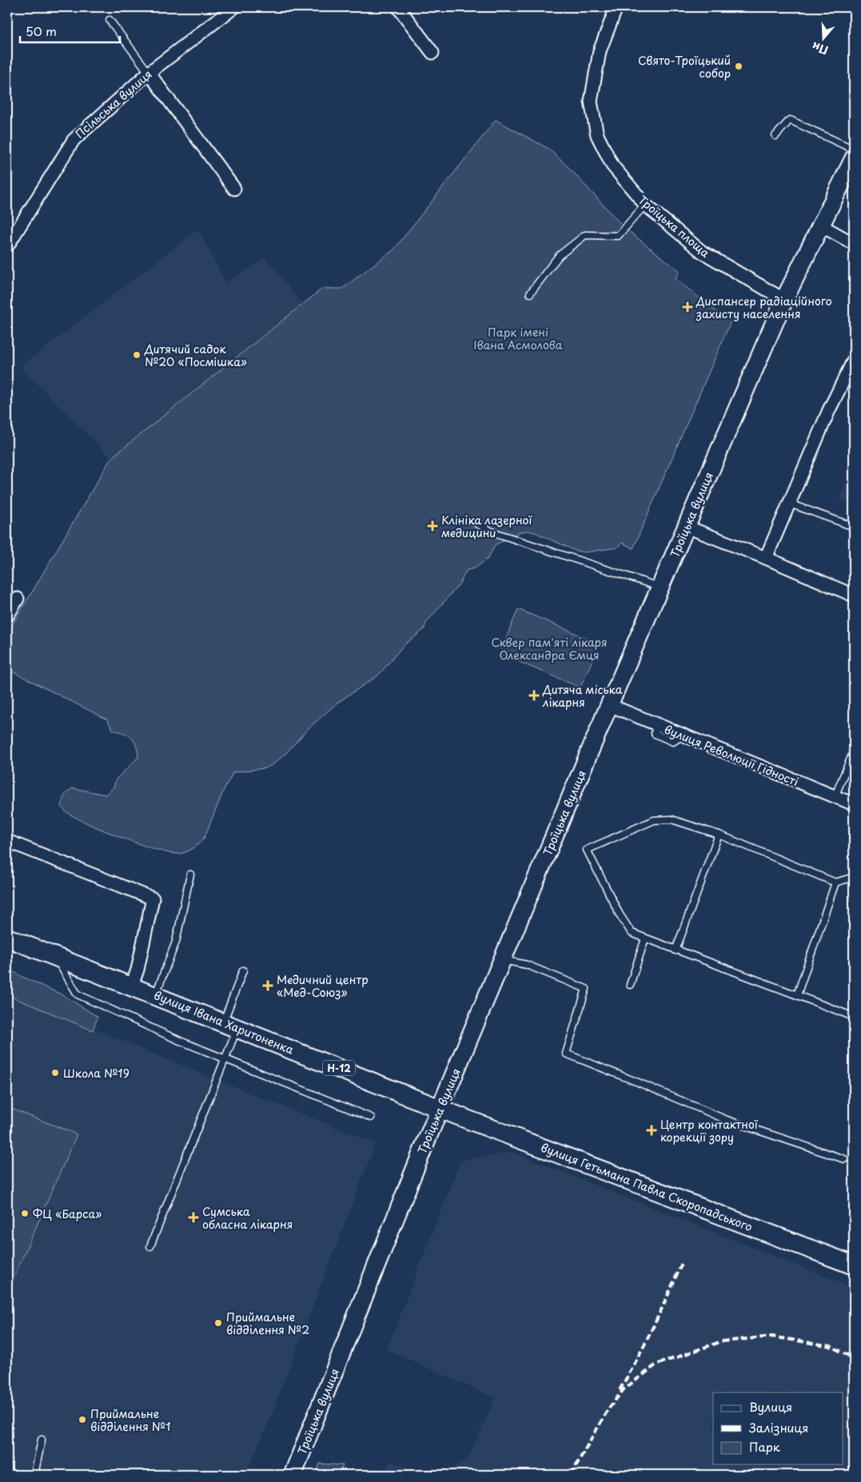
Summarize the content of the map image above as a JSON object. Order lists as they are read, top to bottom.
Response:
{
  "streets": {
    "main road": [
      "Троїцька вулиця",
      "вулиця Івана Харитоненка",
      "Н-12",
      "вулиця Гетьмана Павла Скоропадського"
    ],
    "street": ["Псільська вулиця", "Троїцька площа", "вулиця Революції Гідності"]
  },
  "crossings": [
    ["Троїцька площа", "Троїцька вулиця"],
    ["Троїцька вулиця", "вулиця Революції Гідності"],
    ["Троїцька вулиця", "вулиця Івана Харитоненка"],
    ["Троїцька вулиця", "вулиця Гетьмана Павла Скоропадського"],
    ["вулиця Івана Харитоненка", "вулиця Гетьмана Павла Скоропадського"]
  ],
  "parks": ["Парк імені Івана Асмолова", "Сквер пам'яті лікаря Олександра Ємця"],
  "places": {
    "other": [
      "Свято-Троїцький собор",
      "Дитячий садок №20 «Посмішка»",
      "Школа №19",
      "ФЦ «Барса»",
      "Приймальне відділення №2",
      "Приймальне відділення №1"
    ],
    "health": [
      "Диспансер радіаційного захисту населення",
      "Клініка лазерної медицини",
      "Дитяча міська лікарня",
      "Медичний центр «Мед-Союз»",
      "Центр контактної корекції зору",
      "Сумська обласна лікарня"
    ]
  },
  "legend": ["Вулиця", "Залізниця", "Парк"],
  "scale_bar": "50 m",
  "north": "bottom"
}
